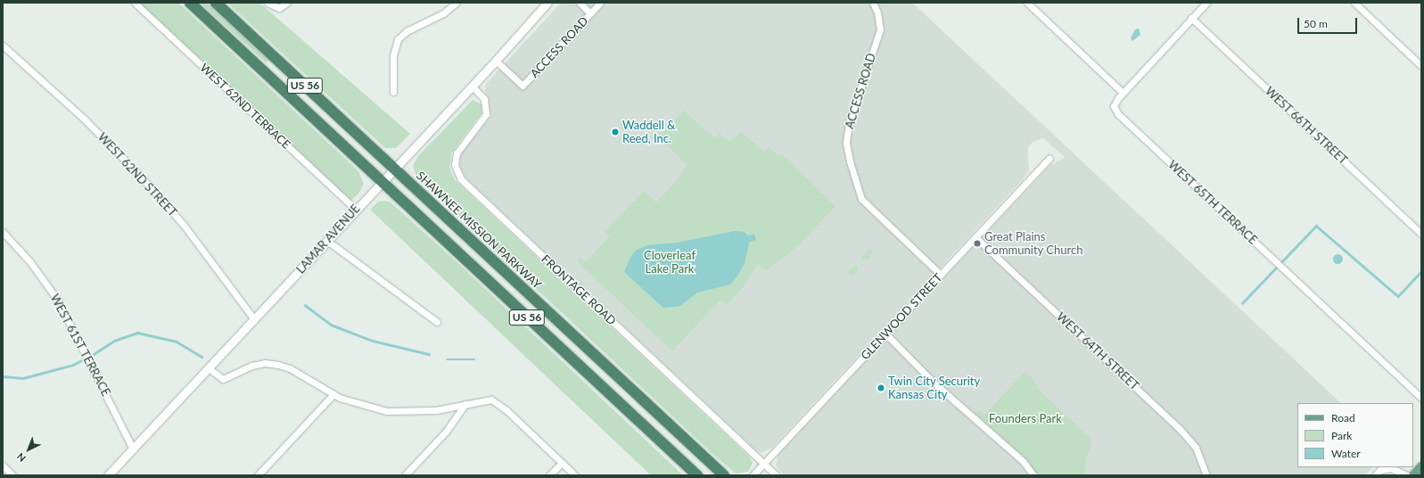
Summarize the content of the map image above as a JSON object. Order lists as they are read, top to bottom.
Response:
{
  "streets": {
    "highway": ["US 56", "SHAWNEE MISSION PARKWAY"],
    "street": [
      "ACCESS ROAD",
      "WEST 62ND TERRACE",
      "WEST 66TH STREET",
      "WEST 62ND STREET",
      "WEST 65TH TERRACE",
      "LAMAR AVENUE",
      "FRONTAGE ROAD",
      "GLENWOOD STREET",
      "WEST 61ST TERRACE",
      "WEST 64TH STREET"
    ]
  },
  "crossings": [
    ["ACCESS ROAD", "LAMAR AVENUE"],
    ["ACCESS ROAD", "GLENWOOD STREET"],
    ["US 56", "LAMAR AVENUE"],
    ["WEST 62ND TERRACE", "LAMAR AVENUE"],
    ["WEST 62ND STREET", "LAMAR AVENUE"],
    ["SHAWNEE MISSION PARKWAY", "LAMAR AVENUE"],
    ["LAMAR AVENUE", "FRONTAGE ROAD"],
    ["LAMAR AVENUE", "WEST 61ST TERRACE"],
    ["FRONTAGE ROAD", "GLENWOOD STREET"],
    ["GLENWOOD STREET", "WEST 64TH STREET"]
  ],
  "parks": ["Cloverleaf Lake Park", "Founders Park"],
  "places": ["Waddell & Reed, Inc.", "Great Plains Community Church", "Twin City Security Kansas City"],
  "legend": ["Road", "Park", "Water"],
  "scale_bar": "50 m",
  "north": "bottom left"
}
